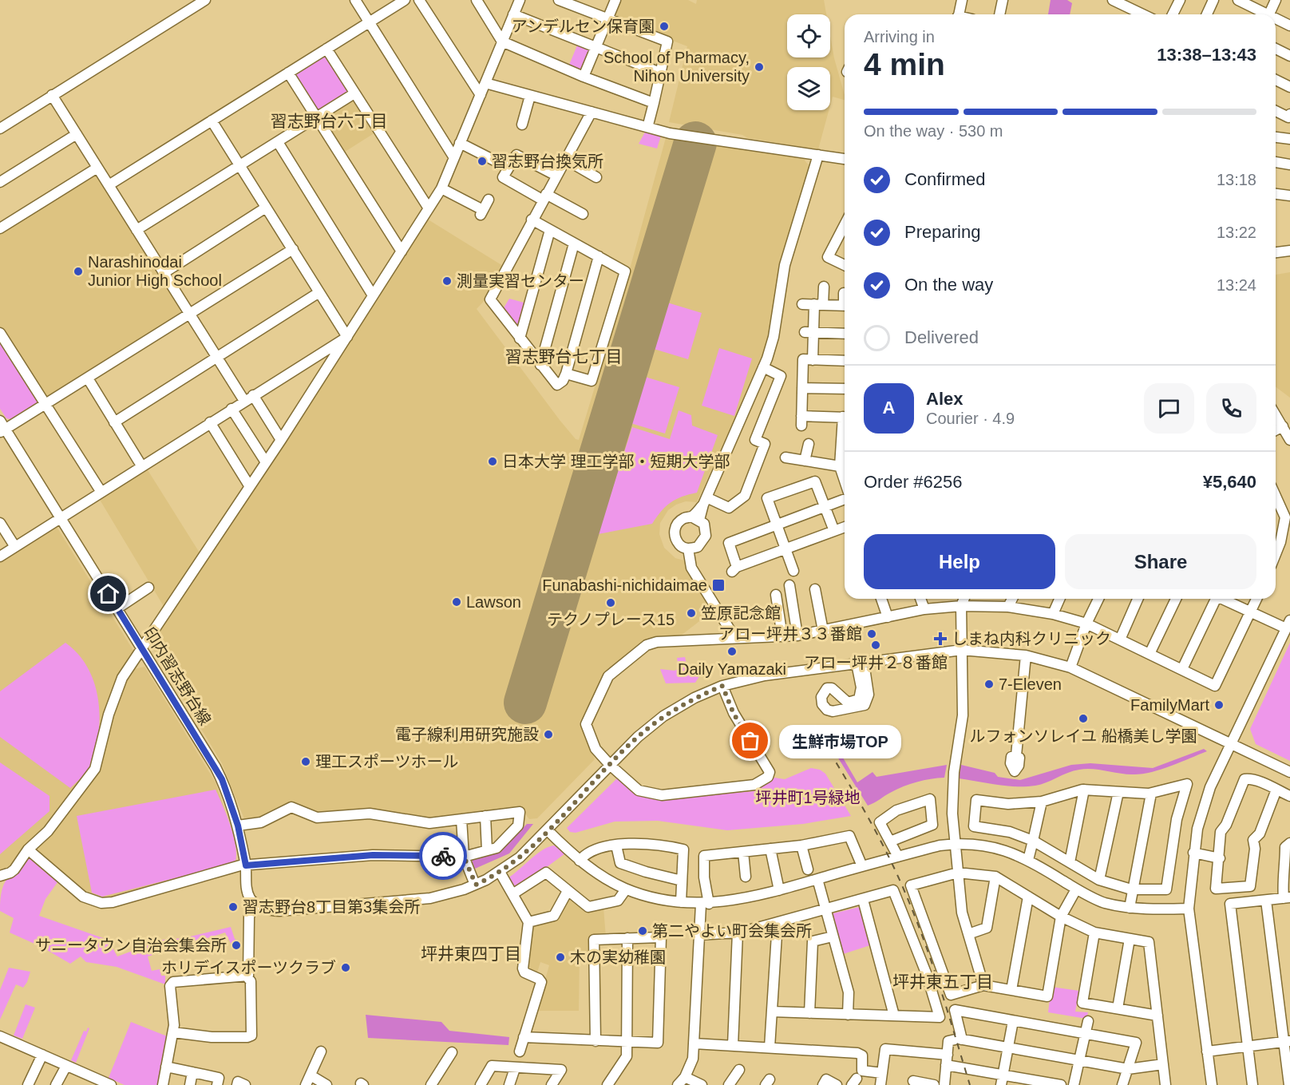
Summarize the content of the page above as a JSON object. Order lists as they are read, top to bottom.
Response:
{
  "streets": {
    "street": ["印内習志野台線"]
  },
  "districts": [
    "習志野台六丁目",
    "習志野台七丁目",
    "坪井東四丁目",
    "坪井東五丁目"
  ],
  "parks": ["坪井町1号緑地"],
  "places": {
    "other": [
      "アンデルセン保育園",
      "School of Pharmacy, Nihon University",
      "習志野台換気所",
      "Narashinodai Junior High School",
      "測量実習センター",
      "日本大学 理工学部・短期大学部",
      "Lawson",
      "テクノプレース15",
      "笠原記念館",
      "アロー坪井３３番館",
      "アロー坪井２８番館",
      "Daily Yamazaki",
      "7-Eleven",
      "FamilyMart",
      "ルフォンソレイユ 船橋美し学園",
      "電子線利用研究施設",
      "生鮮市場TOP",
      "理工スポーツホール",
      "習志野台8丁目第3集会所",
      "第二やよい町会集会所",
      "サニータウン自治会集会所",
      "木の実幼稚園",
      "ホリデイスポーツクラブ"
    ],
    "transit": ["Funabashi-nichidaimae"],
    "health": ["しまね内科クリニック"]
  },
  "page": {
    "heading": ["4 min", "Arriving in", "13:38–13:43"],
    "panel": [
      "Alex",
      "Courier · 4.9",
      "Order #6256",
      "¥5,640"
    ],
    "bar": "On the way · 530 m",
    "list": [
      ["Confirmed", "13:18"],
      ["Preparing", "13:22"],
      ["On the way", "13:24"],
      "Delivered"
    ],
    "round": "A",
    "buttons": ["Help", "Share"],
    "bubble": "生鮮市場TOP"
  }
}
